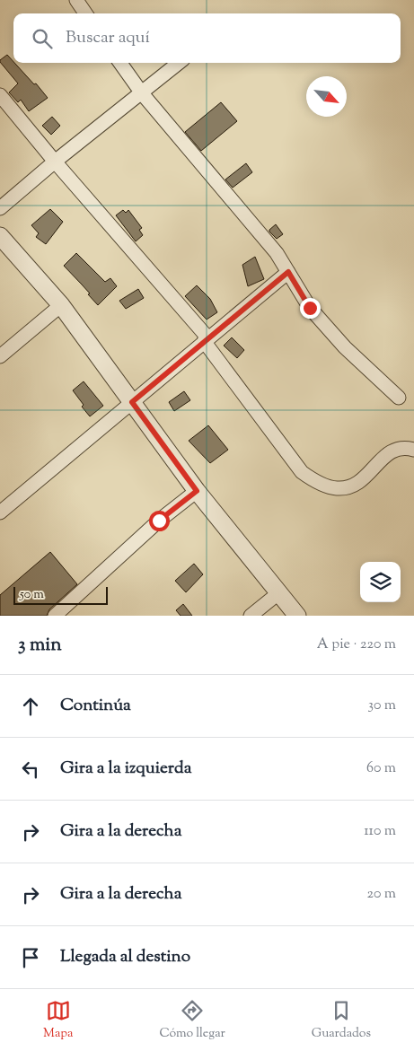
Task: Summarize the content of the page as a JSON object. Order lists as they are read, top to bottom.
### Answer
{
  "scale_bar": "50 m",
  "north": "bottom right",
  "page": {
    "search": "Buscar aquí",
    "scale": "50 m",
    "heading": ["3 min", "A pie · 220 m"],
    "list": [
      ["Continúa", "30 m"],
      ["Gira a la izquierda", "60 m"],
      ["Gira a la derecha", "110 m"],
      ["Gira a la derecha", "20 m"],
      "Llegada al destino"
    ],
    "nav": ["Mapa", "Cómo llegar", "Guardados"]
  }
}
